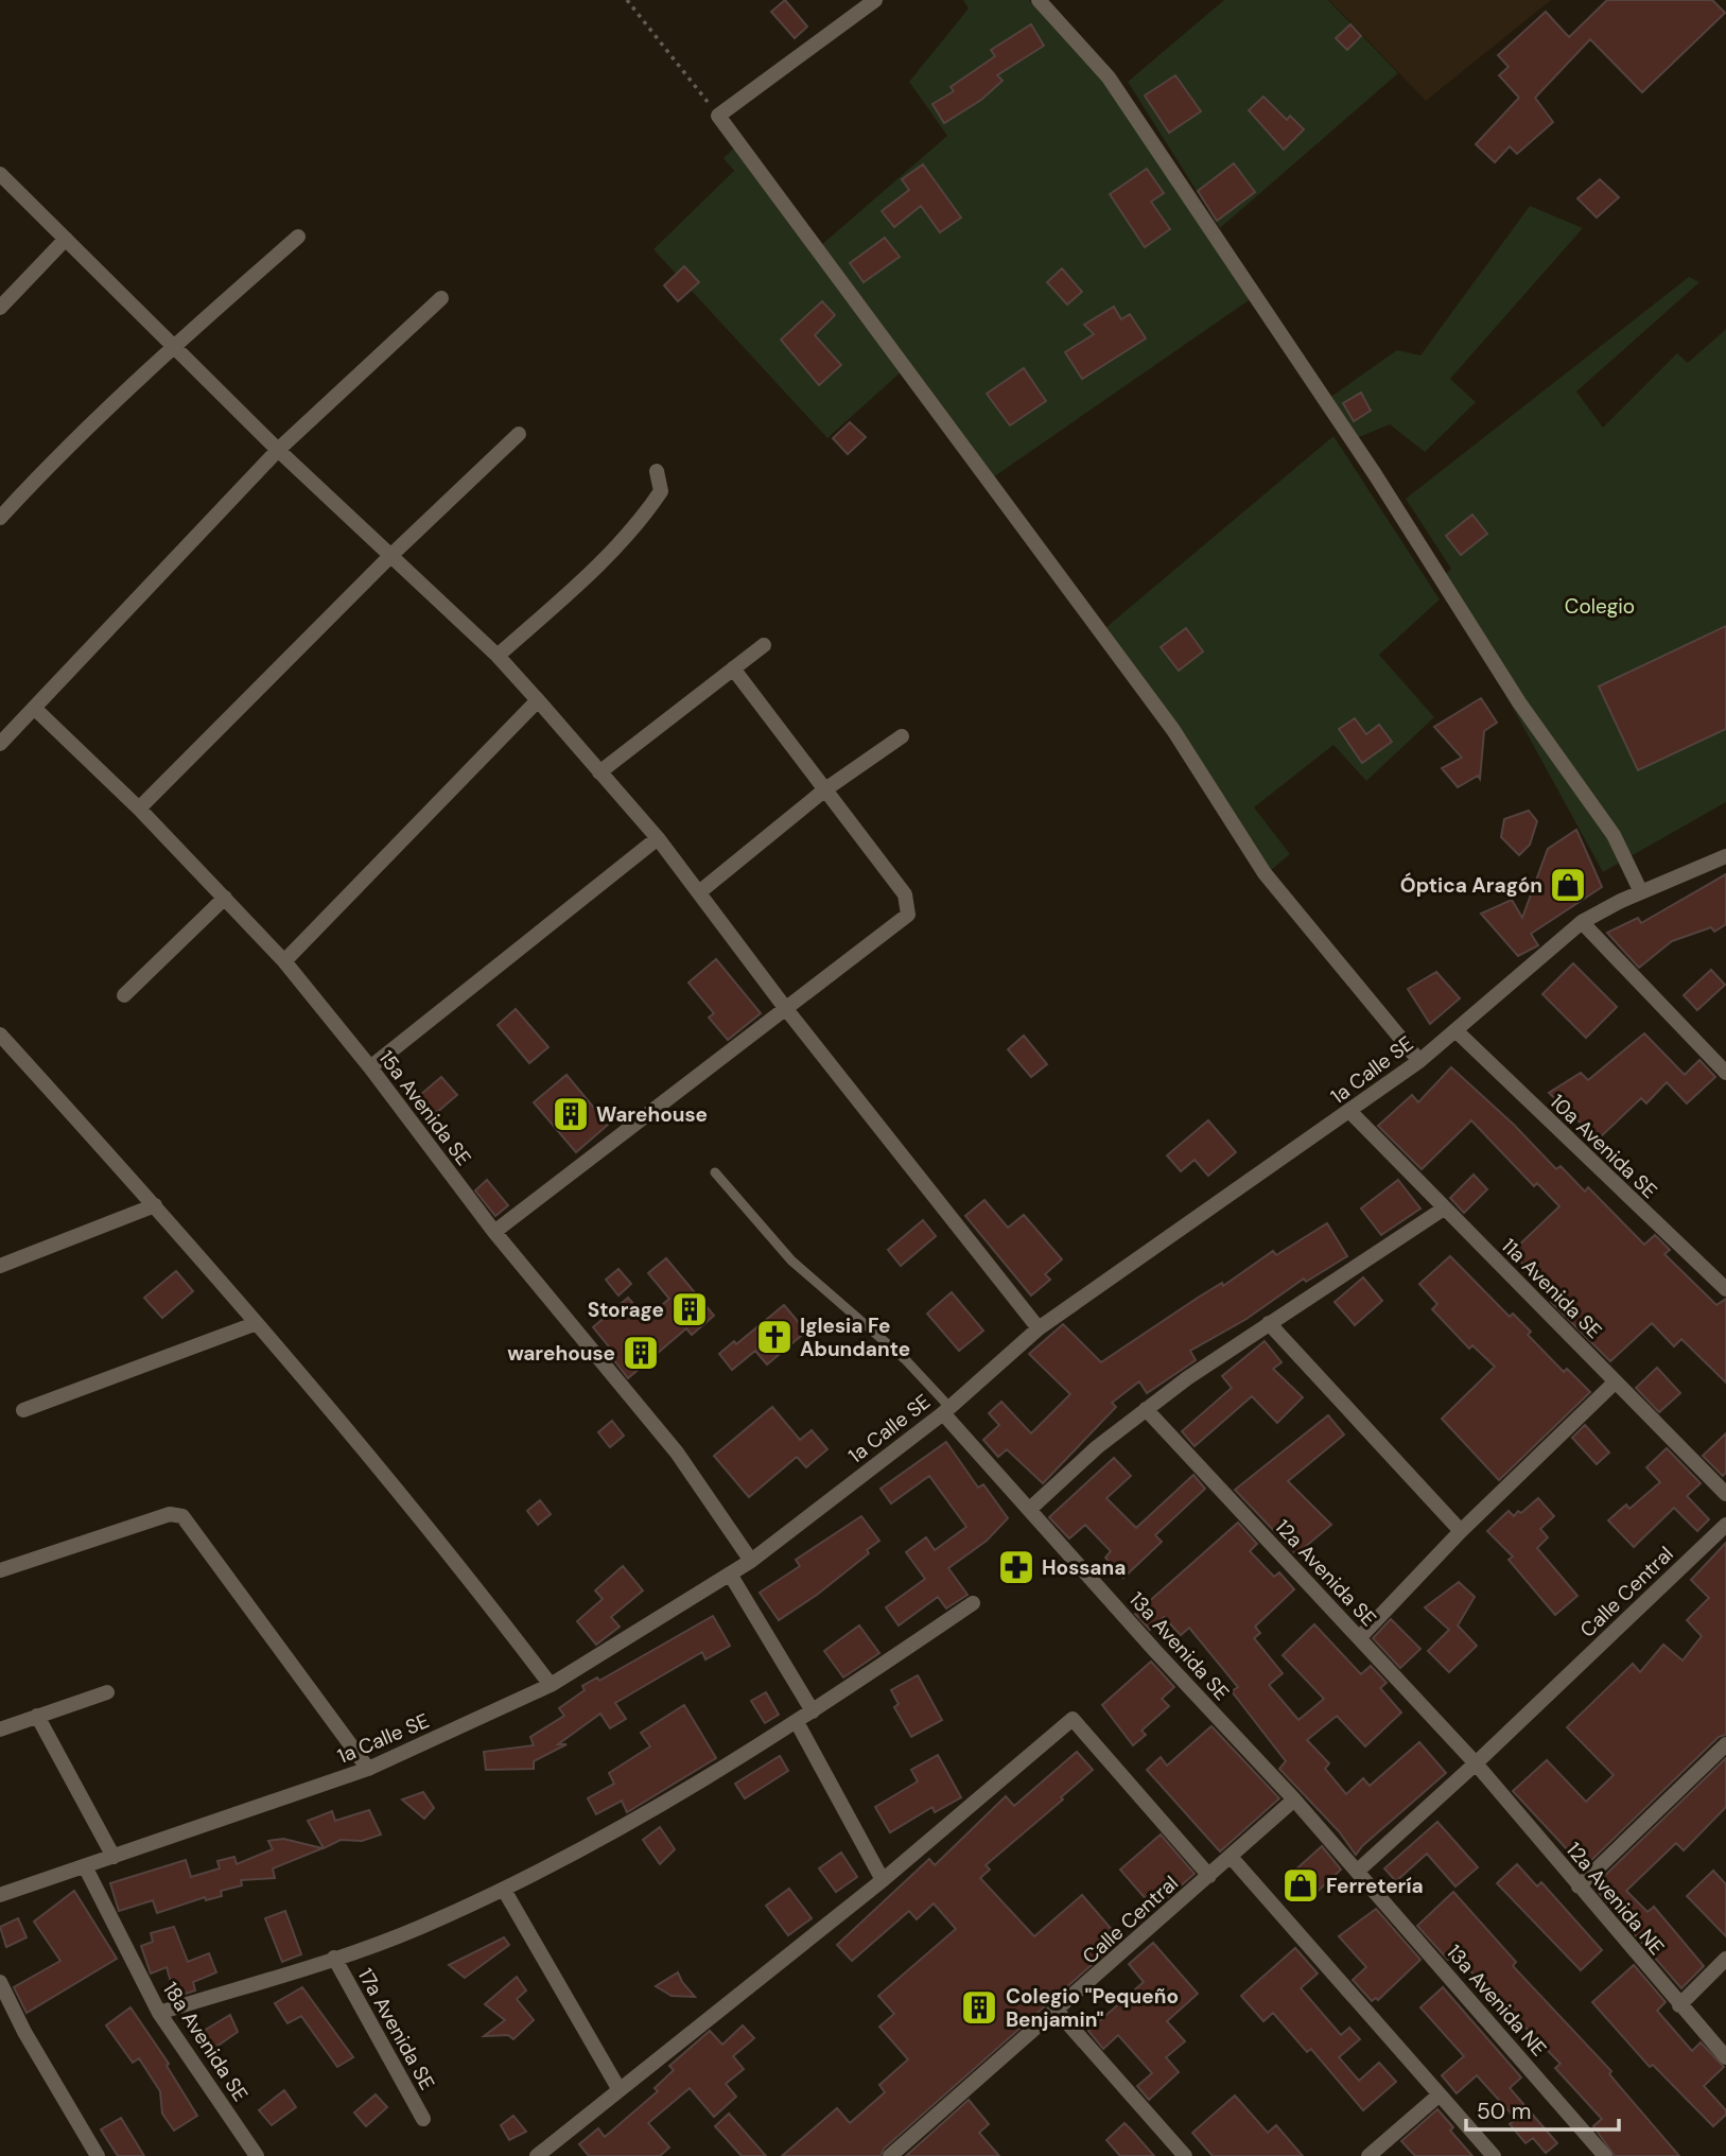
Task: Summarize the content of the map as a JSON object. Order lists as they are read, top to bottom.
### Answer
{
  "streets": {
    "street": [
      "1a Calle SE",
      "15a Avenida SE",
      "10a Avenida SE",
      "11a Avenida SE",
      "12a Avenida SE",
      "Calle Central",
      "13a Avenida SE",
      "12a Avenida NE",
      "13a Avenida NE",
      "17a Avenida SE",
      "18a Avenida SE"
    ]
  },
  "crossings": [
    ["1a Calle SE", "15a Avenida SE"],
    ["1a Calle SE", "10a Avenida SE"],
    ["1a Calle SE", "11a Avenida SE"],
    ["1a Calle SE", "13a Avenida SE"],
    ["1a Calle SE", "18a Avenida SE"],
    ["12a Avenida SE", "Calle Central"],
    ["12a Avenida SE", "12a Avenida NE"],
    ["Calle Central", "13a Avenida SE"],
    ["Calle Central", "12a Avenida NE"],
    ["Calle Central", "13a Avenida NE"],
    ["13a Avenida SE", "13a Avenida NE"]
  ],
  "parks": ["Colegio"],
  "places": {
    "shop": ["Óptica Aragón", "Ferretería"],
    "building": [
      "Warehouse",
      "Storage",
      "warehouse",
      "Colegio \"Pequeño Benjamin\""
    ],
    "church": ["Iglesia Fe Abundante"],
    "pharmacy": ["Hossana"]
  },
  "scale_bar": "50 m"
}
